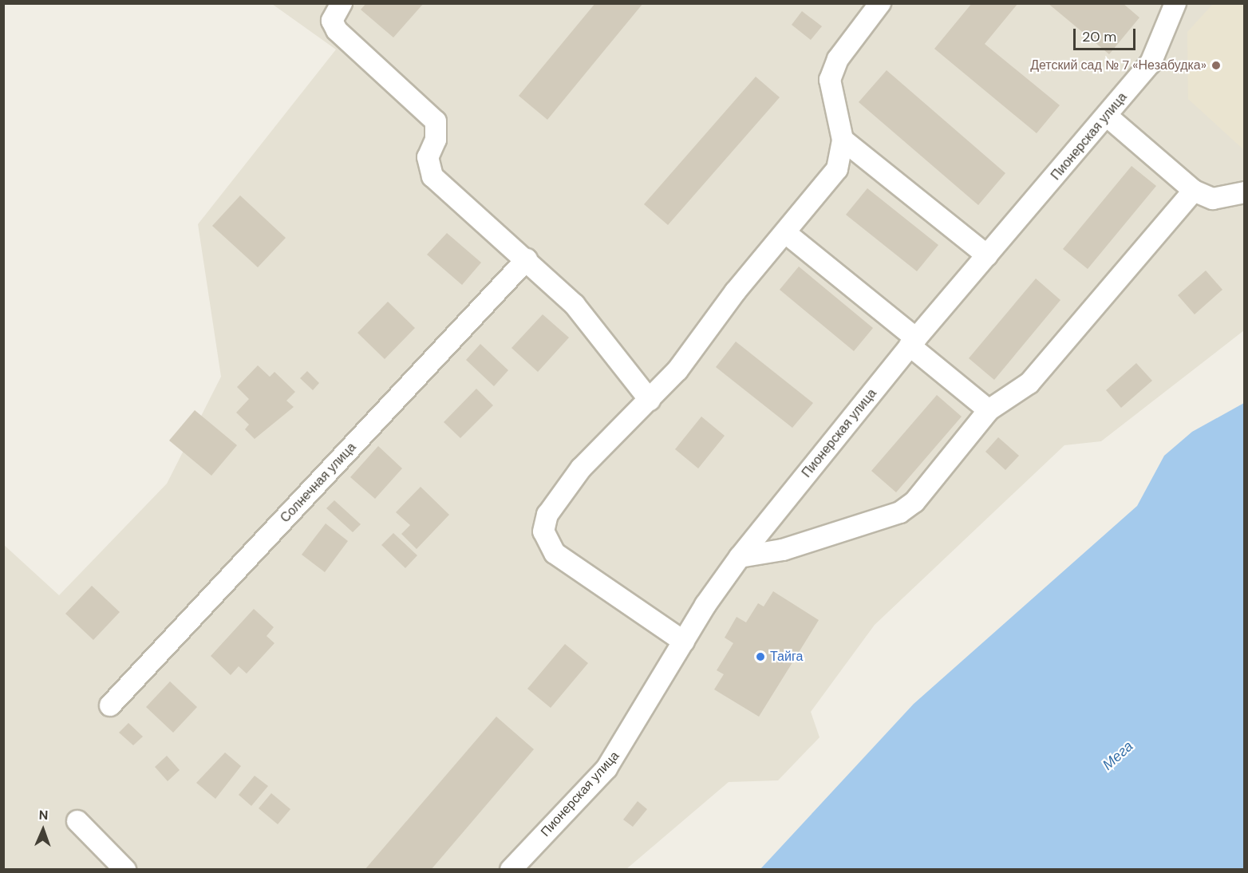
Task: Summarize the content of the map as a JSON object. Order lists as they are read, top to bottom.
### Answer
{
  "streets": {
    "street": ["Пионерская улица", "Солнечная улица"]
  },
  "water": ["Мега"],
  "places": ["Детский сад № 7 «Незабудка»", "Тайга"],
  "scale_bar": "20 m",
  "north": "top"
}
